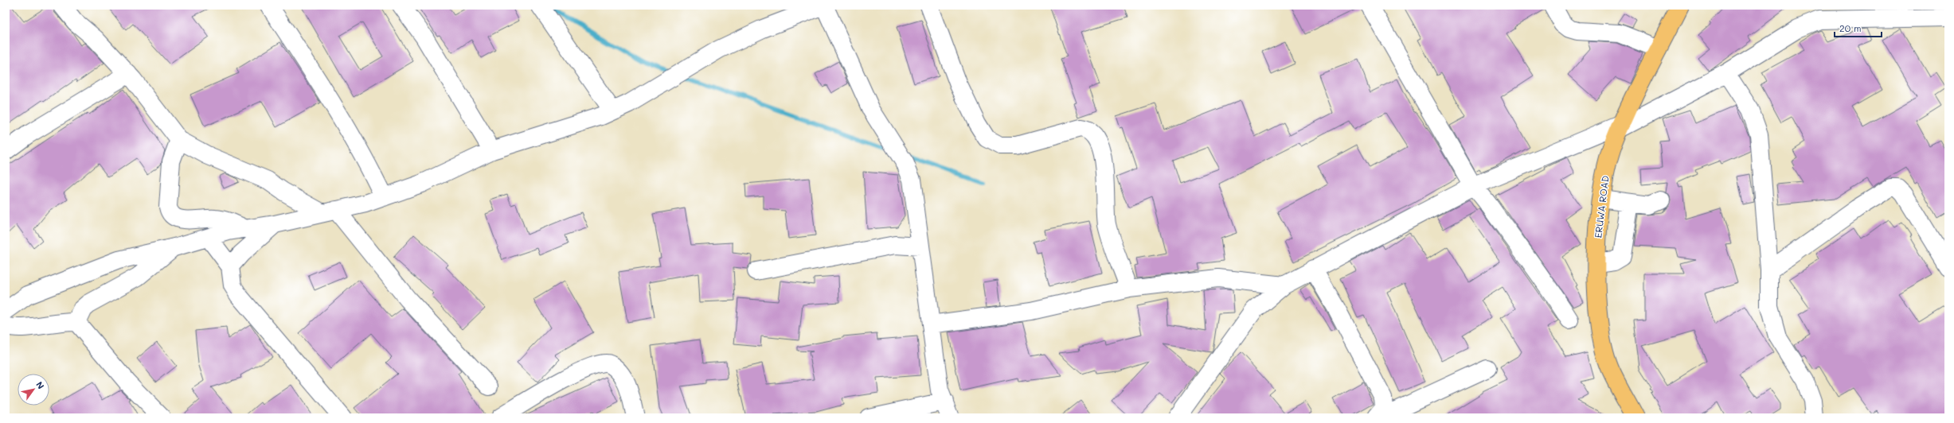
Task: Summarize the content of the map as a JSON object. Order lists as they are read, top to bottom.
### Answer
{
  "streets": {
    "main road": ["ERUWA ROAD"]
  },
  "scale_bar": "20 m",
  "north": "top right"
}
